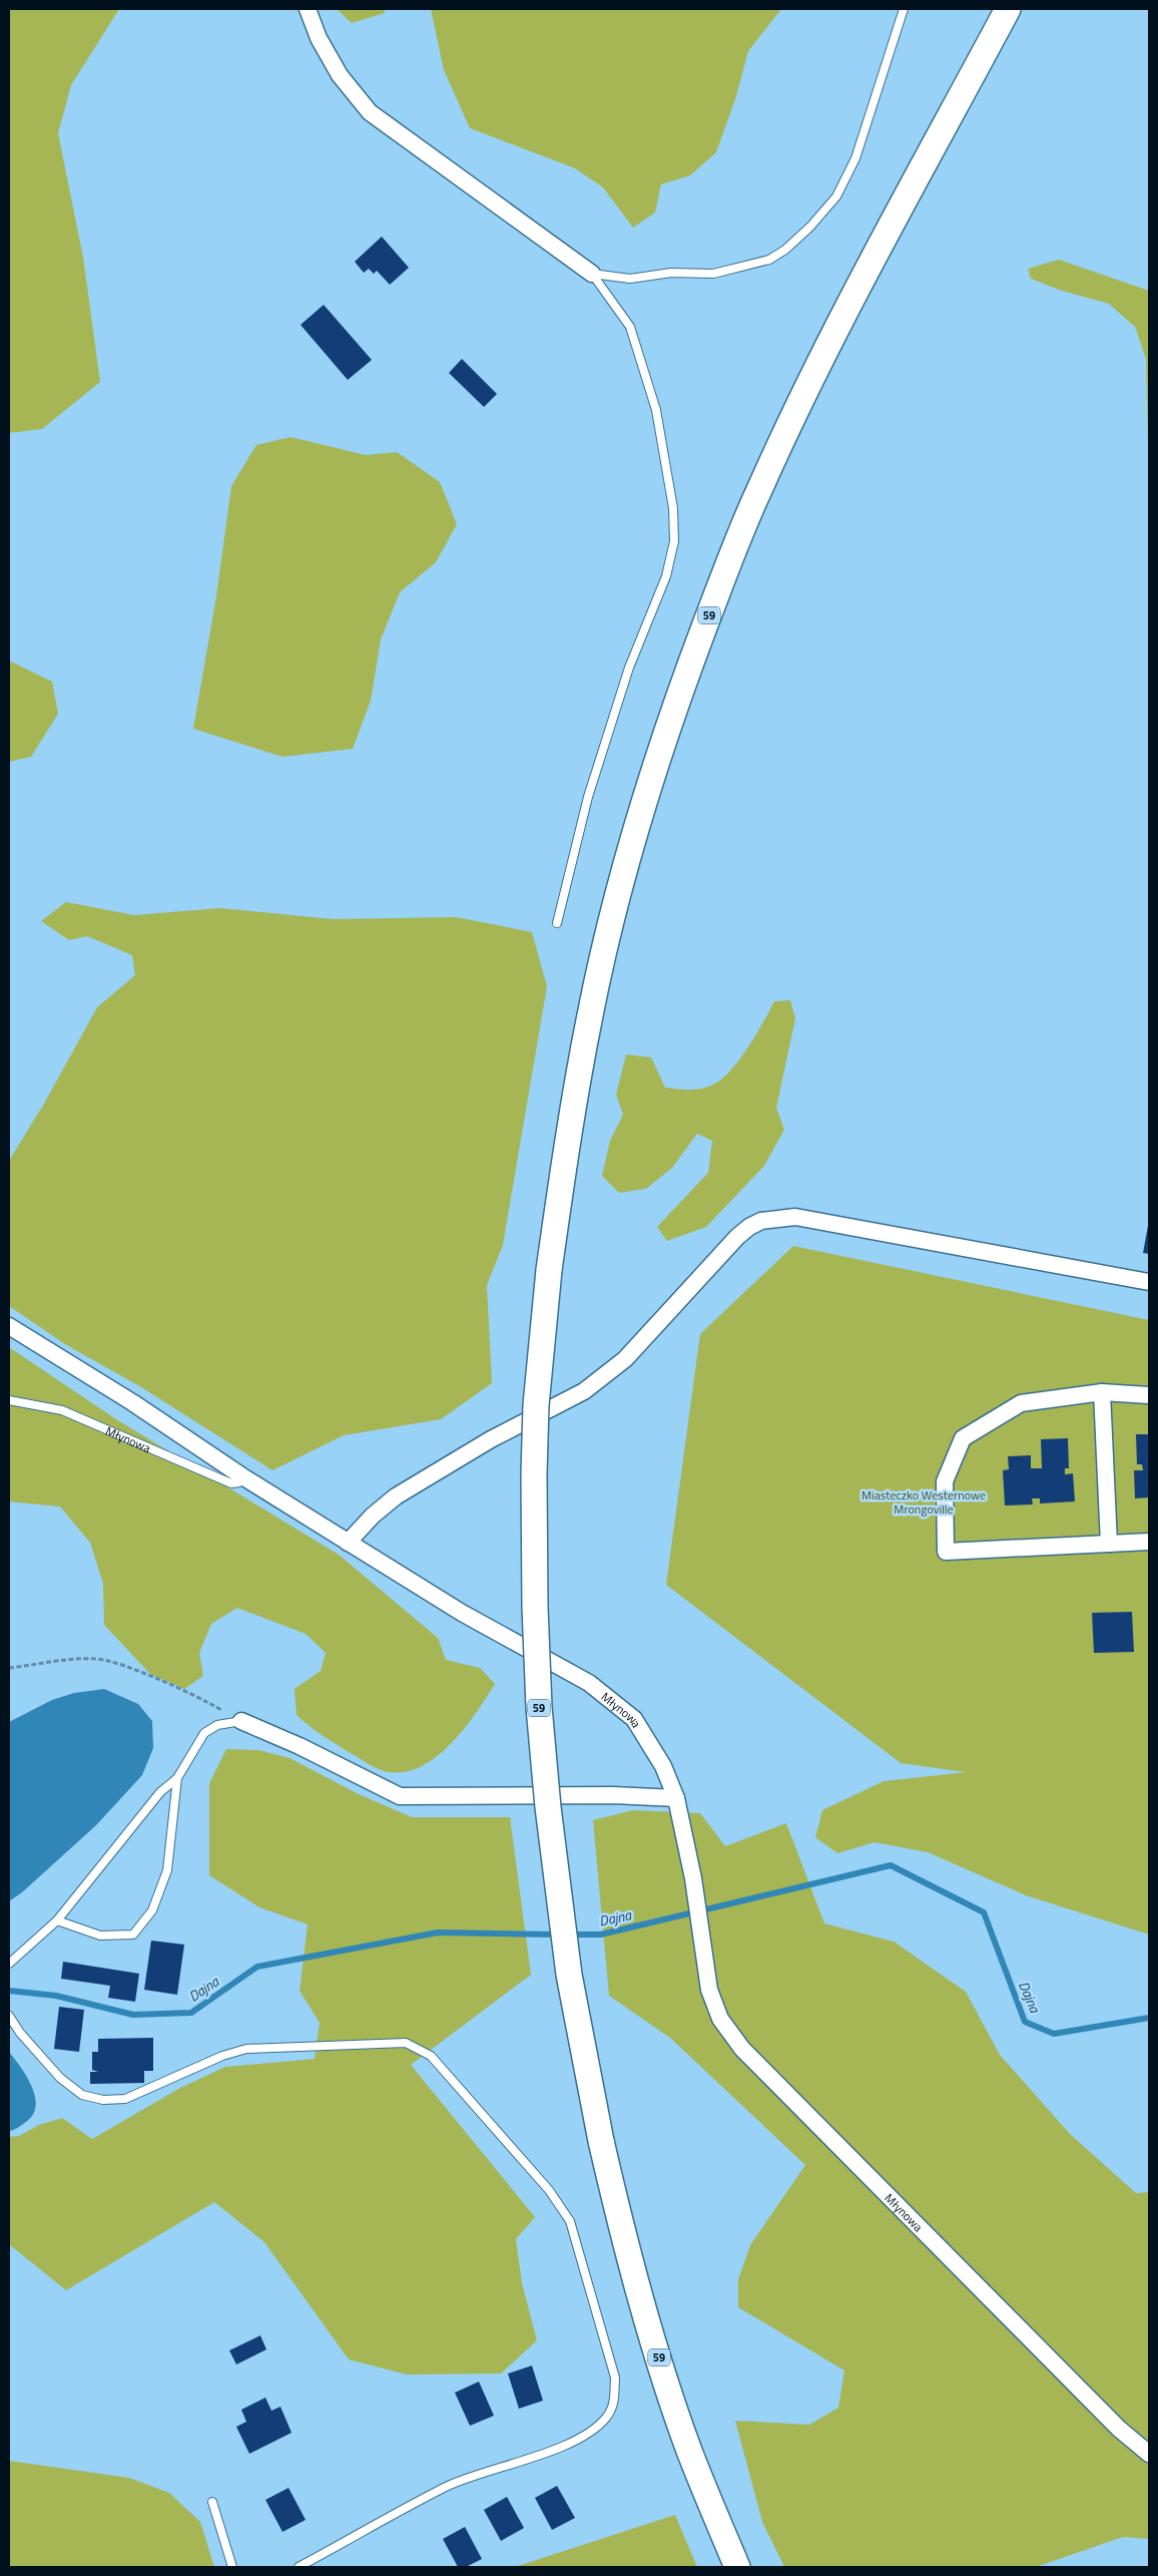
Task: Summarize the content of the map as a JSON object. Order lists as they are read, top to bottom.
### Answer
{
  "streets": {
    "main road": ["59"],
    "street": ["Młynowa"]
  },
  "water": ["Dajna"],
  "parks": ["Miasteczko Westernowe Mrongoville"]
}
